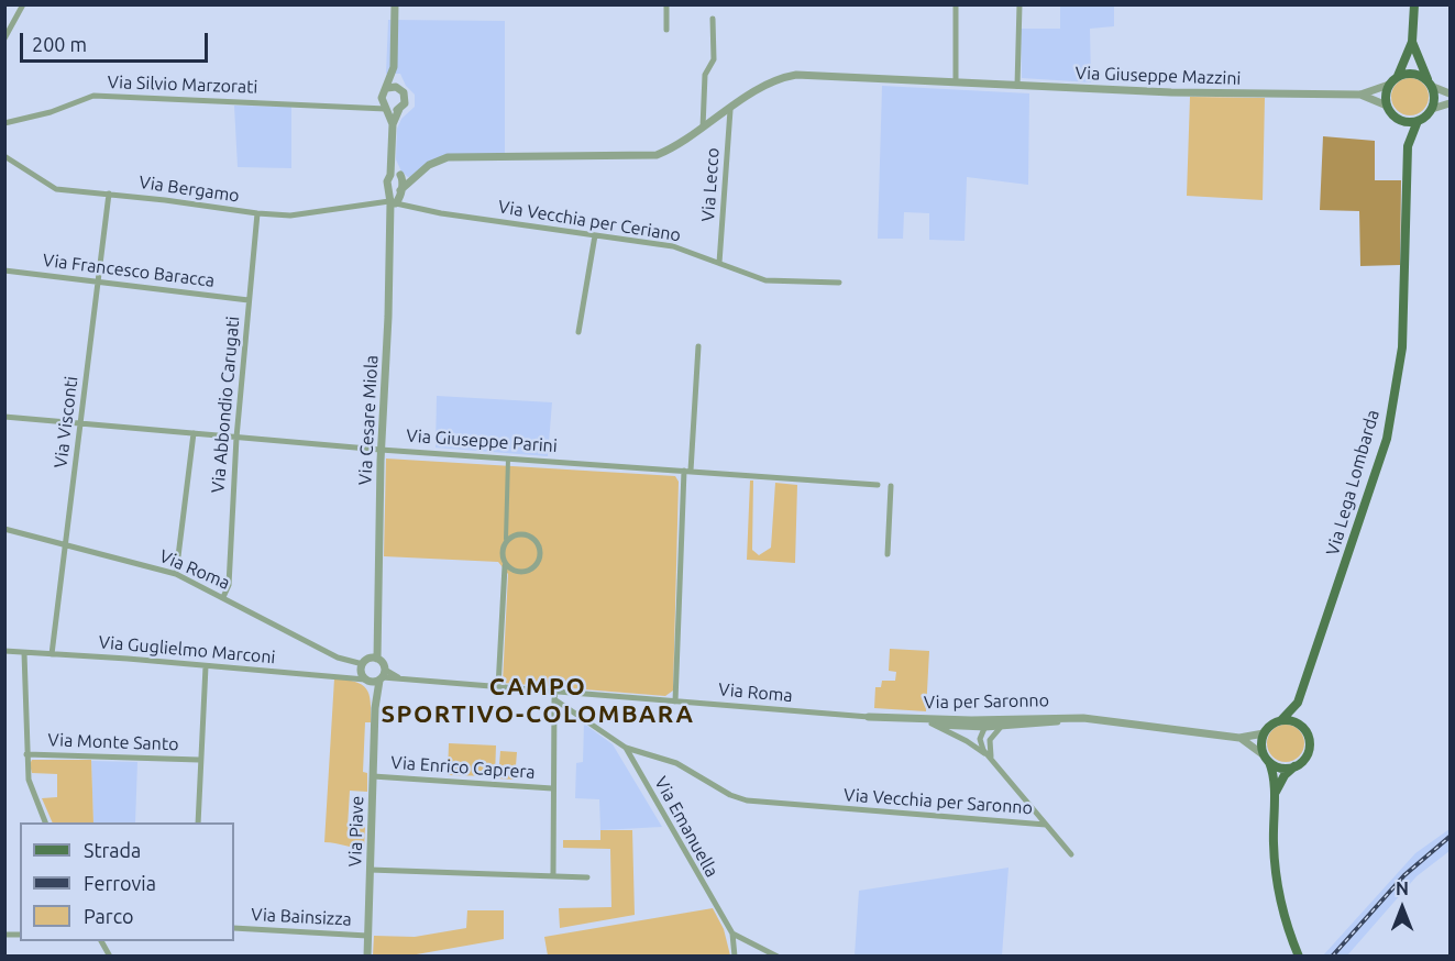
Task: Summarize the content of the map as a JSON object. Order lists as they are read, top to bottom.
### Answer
{
  "streets": {
    "main road": ["Via Lega Lombarda"],
    "street": [
      "Via Giuseppe Mazzini",
      "Via Silvio Marzorati",
      "Via Lecco",
      "Via Bergamo",
      "Via Vecchia per Ceriano",
      "Via Francesco Baracca",
      "Via Abbondio Carugati",
      "Via Cesare Miola",
      "Via Visconti",
      "Via Giuseppe Parini",
      "Via Roma",
      "Via Guglielmo Marconi",
      "Via per Saronno",
      "Via Monte Santo",
      "Via Enrico Caprera",
      "Via Vecchia per Saronno",
      "Via Emanuella",
      "Via Piave",
      "Via Bainsizza"
    ]
  },
  "crossings": [
    ["Via Giuseppe Mazzini", "Via Lecco"],
    ["Via Giuseppe Mazzini", "Via Bergamo"],
    ["Via Lecco", "Via Bergamo"],
    ["Via Lecco", "Via Vecchia per Ceriano"],
    ["Via Bergamo", "Via Vecchia per Ceriano"],
    ["Via Bergamo", "Via Abbondio Carugati"],
    ["Via Bergamo", "Via Cesare Miola"],
    ["Via Bergamo", "Via Visconti"],
    ["Via Vecchia per Ceriano", "Via Cesare Miola"],
    ["Via Francesco Baracca", "Via Abbondio Carugati"],
    ["Via Francesco Baracca", "Via Visconti"],
    ["Via Abbondio Carugati", "Via Giuseppe Parini"],
    ["Via Abbondio Carugati", "Via Roma"],
    ["Via Cesare Miola", "Via Giuseppe Parini"],
    ["Via Visconti", "Via Giuseppe Parini"],
    ["Via Visconti", "Via Roma"],
    ["Via Visconti", "Via Guglielmo Marconi"],
    ["Via Lega Lombarda", "Via per Saronno"],
    ["Via Roma", "Via per Saronno"],
    ["Via Roma", "Via Piave"],
    ["Via Guglielmo Marconi", "Via Piave"],
    ["Via Enrico Caprera", "Via Piave"],
    ["Via Vecchia per Saronno", "Via Emanuella"],
    ["Via Piave", "Via Bainsizza"]
  ],
  "districts": ["CAMPO SPORTIVO-COLOMBARA"],
  "legend": ["Strada", "Ferrovia", "Parco"],
  "scale_bar": "200 m",
  "north": "top"
}
